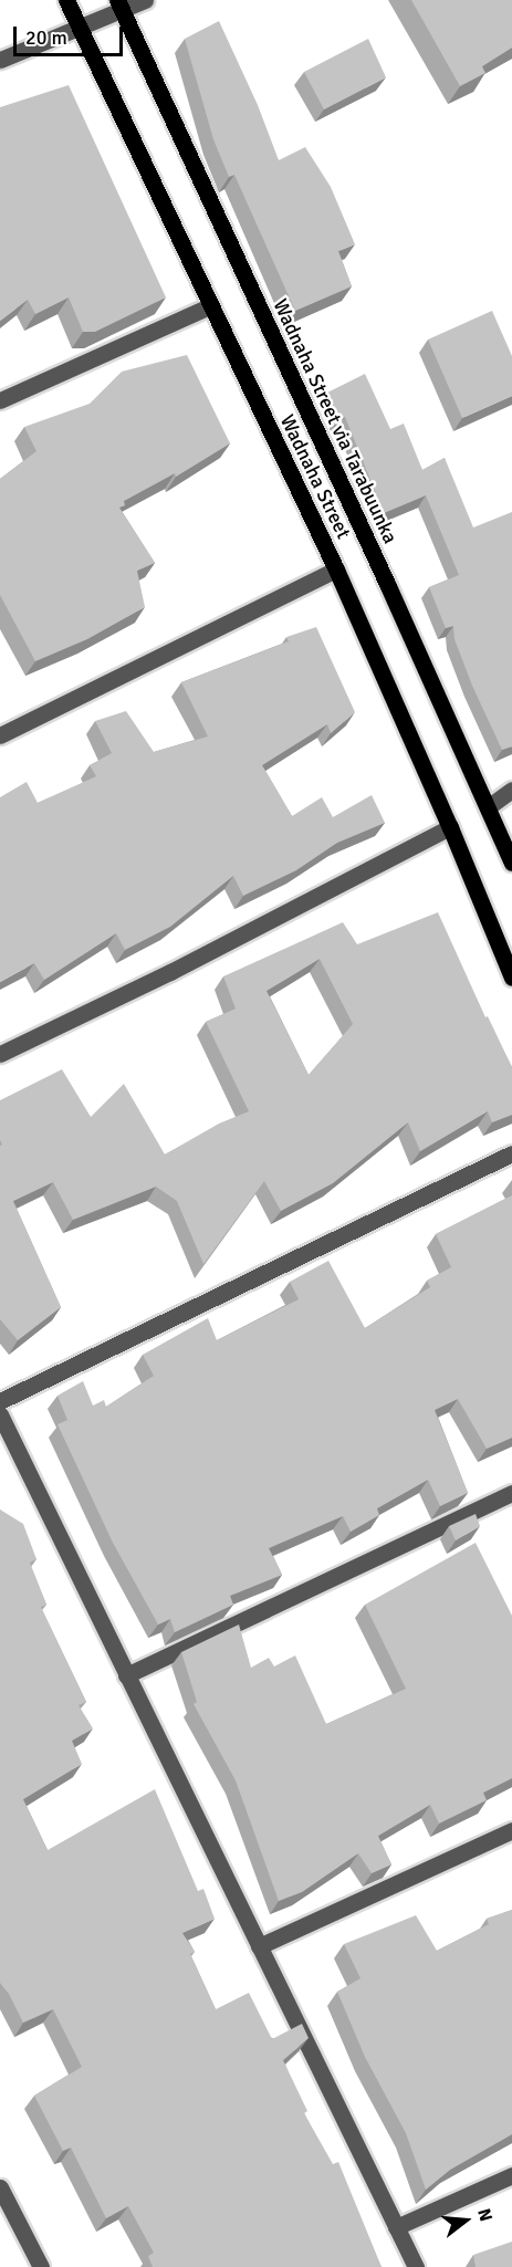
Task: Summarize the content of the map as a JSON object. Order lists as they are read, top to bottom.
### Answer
{
  "streets": {
    "main road": ["Wadnaha Street via Tarabuunka", "Wadnaha Street"]
  },
  "scale_bar": "20 m",
  "north": "right"
}
